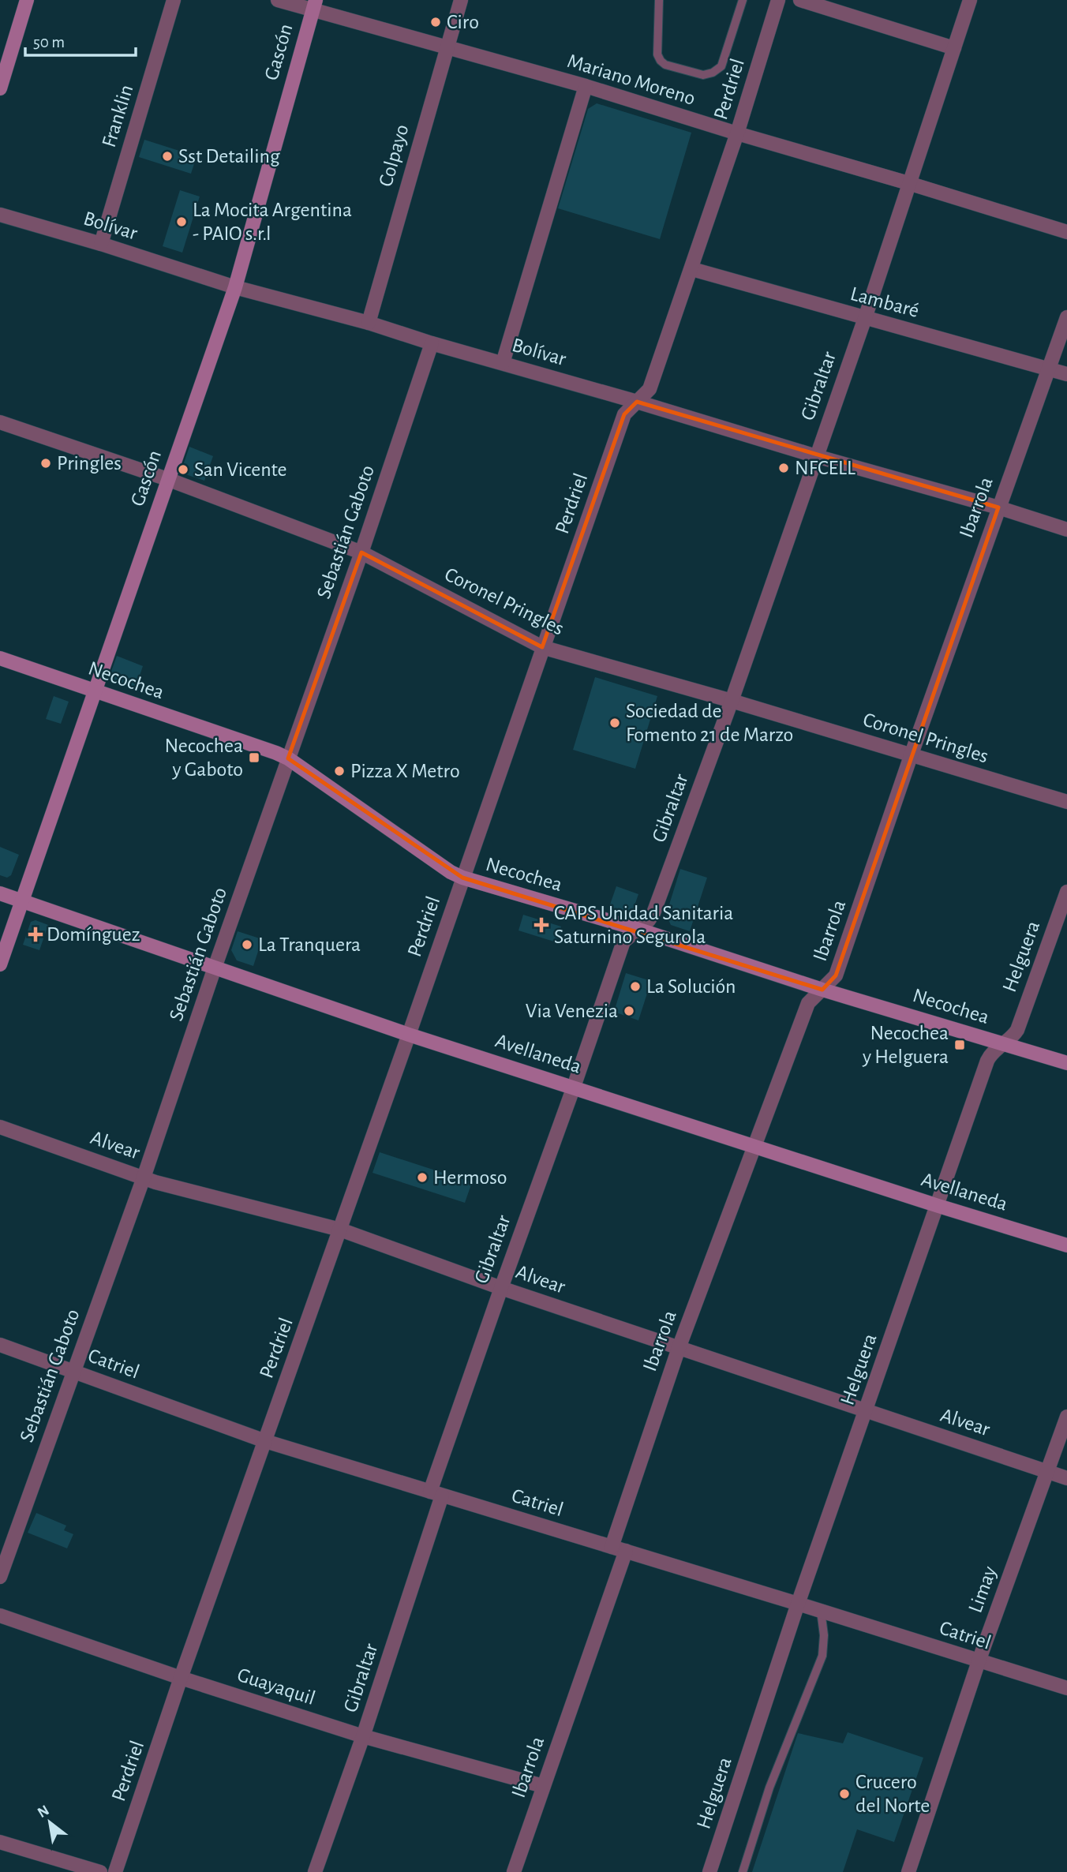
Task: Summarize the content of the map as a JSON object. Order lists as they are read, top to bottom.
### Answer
{
  "streets": {
    "street": [
      "Gascón",
      "Mariano Moreno",
      "Perdriel",
      "Franklin",
      "Colpayo",
      "Bolívar",
      "Lambaré",
      "Gibraltar",
      "Ibarrola",
      "Sebastián Gaboto",
      "Coronel Pringles",
      "Necochea",
      "Helguera",
      "Avellaneda",
      "Alvear",
      "Catriel",
      "Limay",
      "Guayaquil"
    ]
  },
  "crossings": [
    ["Gascón", "Mariano Moreno"],
    ["Gascón", "Bolívar"],
    ["Gascón", "Coronel Pringles"],
    ["Gascón", "Necochea"],
    ["Gascón", "Avellaneda"],
    ["Mariano Moreno", "Perdriel"],
    ["Mariano Moreno", "Colpayo"],
    ["Mariano Moreno", "Gibraltar"],
    ["Perdriel", "Bolívar"],
    ["Perdriel", "Lambaré"],
    ["Perdriel", "Coronel Pringles"],
    ["Perdriel", "Necochea"],
    ["Perdriel", "Avellaneda"],
    ["Perdriel", "Alvear"],
    ["Perdriel", "Catriel"],
    ["Perdriel", "Guayaquil"],
    ["Franklin", "Bolívar"],
    ["Colpayo", "Bolívar"],
    ["Bolívar", "Gibraltar"],
    ["Bolívar", "Ibarrola"],
    ["Bolívar", "Sebastián Gaboto"],
    ["Lambaré", "Gibraltar"],
    ["Lambaré", "Ibarrola"],
    ["Gibraltar", "Coronel Pringles"],
    ["Gibraltar", "Necochea"],
    ["Gibraltar", "Avellaneda"],
    ["Gibraltar", "Alvear"],
    ["Gibraltar", "Catriel"],
    ["Gibraltar", "Guayaquil"],
    ["Ibarrola", "Coronel Pringles"],
    ["Ibarrola", "Necochea"],
    ["Ibarrola", "Avellaneda"],
    ["Ibarrola", "Alvear"],
    ["Ibarrola", "Catriel"],
    ["Ibarrola", "Guayaquil"],
    ["Sebastián Gaboto", "Coronel Pringles"],
    ["Sebastián Gaboto", "Necochea"],
    ["Sebastián Gaboto", "Avellaneda"],
    ["Sebastián Gaboto", "Alvear"],
    ["Sebastián Gaboto", "Catriel"],
    ["Necochea", "Helguera"],
    ["Helguera", "Avellaneda"],
    ["Helguera", "Alvear"],
    ["Helguera", "Catriel"],
    ["Alvear", "Limay"],
    ["Catriel", "Limay"]
  ],
  "places": {
    "other": [
      "Ciro",
      "Sst Detailing",
      "La Mocita Argentina - PAIO s.r.l",
      "Pringles",
      "NFCELL",
      "San Vicente",
      "Sociedad de Fomento 21 de Marzo",
      "Pizza X Metro",
      "La Tranquera",
      "La Solución",
      "Via Venezia",
      "Hermoso",
      "Crucero del Norte"
    ],
    "transit": ["Necochea y Gaboto", "Necochea y Helguera"],
    "health": ["CAPS Unidad Sanitaria Saturnino Segurola", "Domínguez"]
  },
  "scale_bar": "50 m",
  "north": "top left"
}
